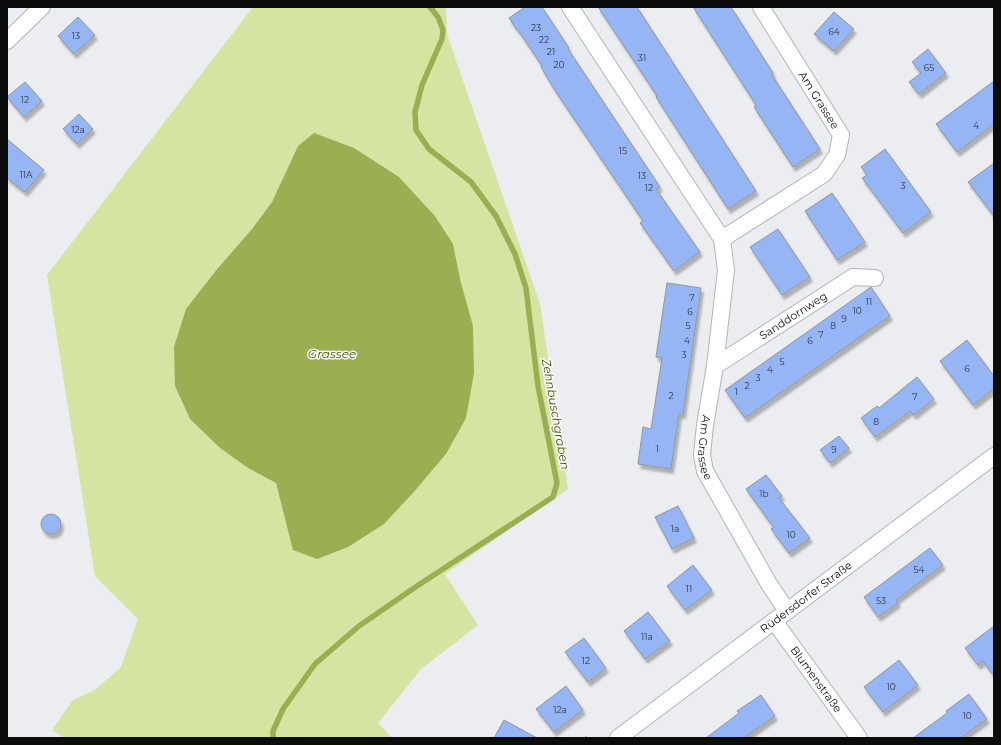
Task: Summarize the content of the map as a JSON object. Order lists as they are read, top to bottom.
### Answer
{
  "streets": {
    "street": [
      "Am Grassee",
      "Sanddornweg",
      "Rüdersdorfer Straße",
      "Blumenstraße"
    ]
  },
  "crossings": [
    ["Am Grassee", "Sanddornweg"],
    ["Am Grassee", "Rüdersdorfer Straße"],
    ["Rüdersdorfer Straße", "Blumenstraße"]
  ],
  "water": ["Grassee", "Zehnbuschgraben"],
  "house_numbers": [
    "23",
    "64",
    "13",
    "22",
    "21",
    "31",
    "20",
    "65",
    "12",
    "4",
    "12a",
    "15",
    "11A",
    "13",
    "3",
    "12",
    "7",
    "11",
    "10",
    "6",
    "9",
    "5",
    "8",
    "7",
    "4",
    "6",
    "3",
    "5",
    "6",
    "4",
    "3",
    "2",
    "1",
    "2",
    "7",
    "8",
    "1",
    "9",
    "1b",
    "1a",
    "10",
    "54",
    "11",
    "53",
    "11a",
    "12",
    "10",
    "12a",
    "10"
  ]
}
